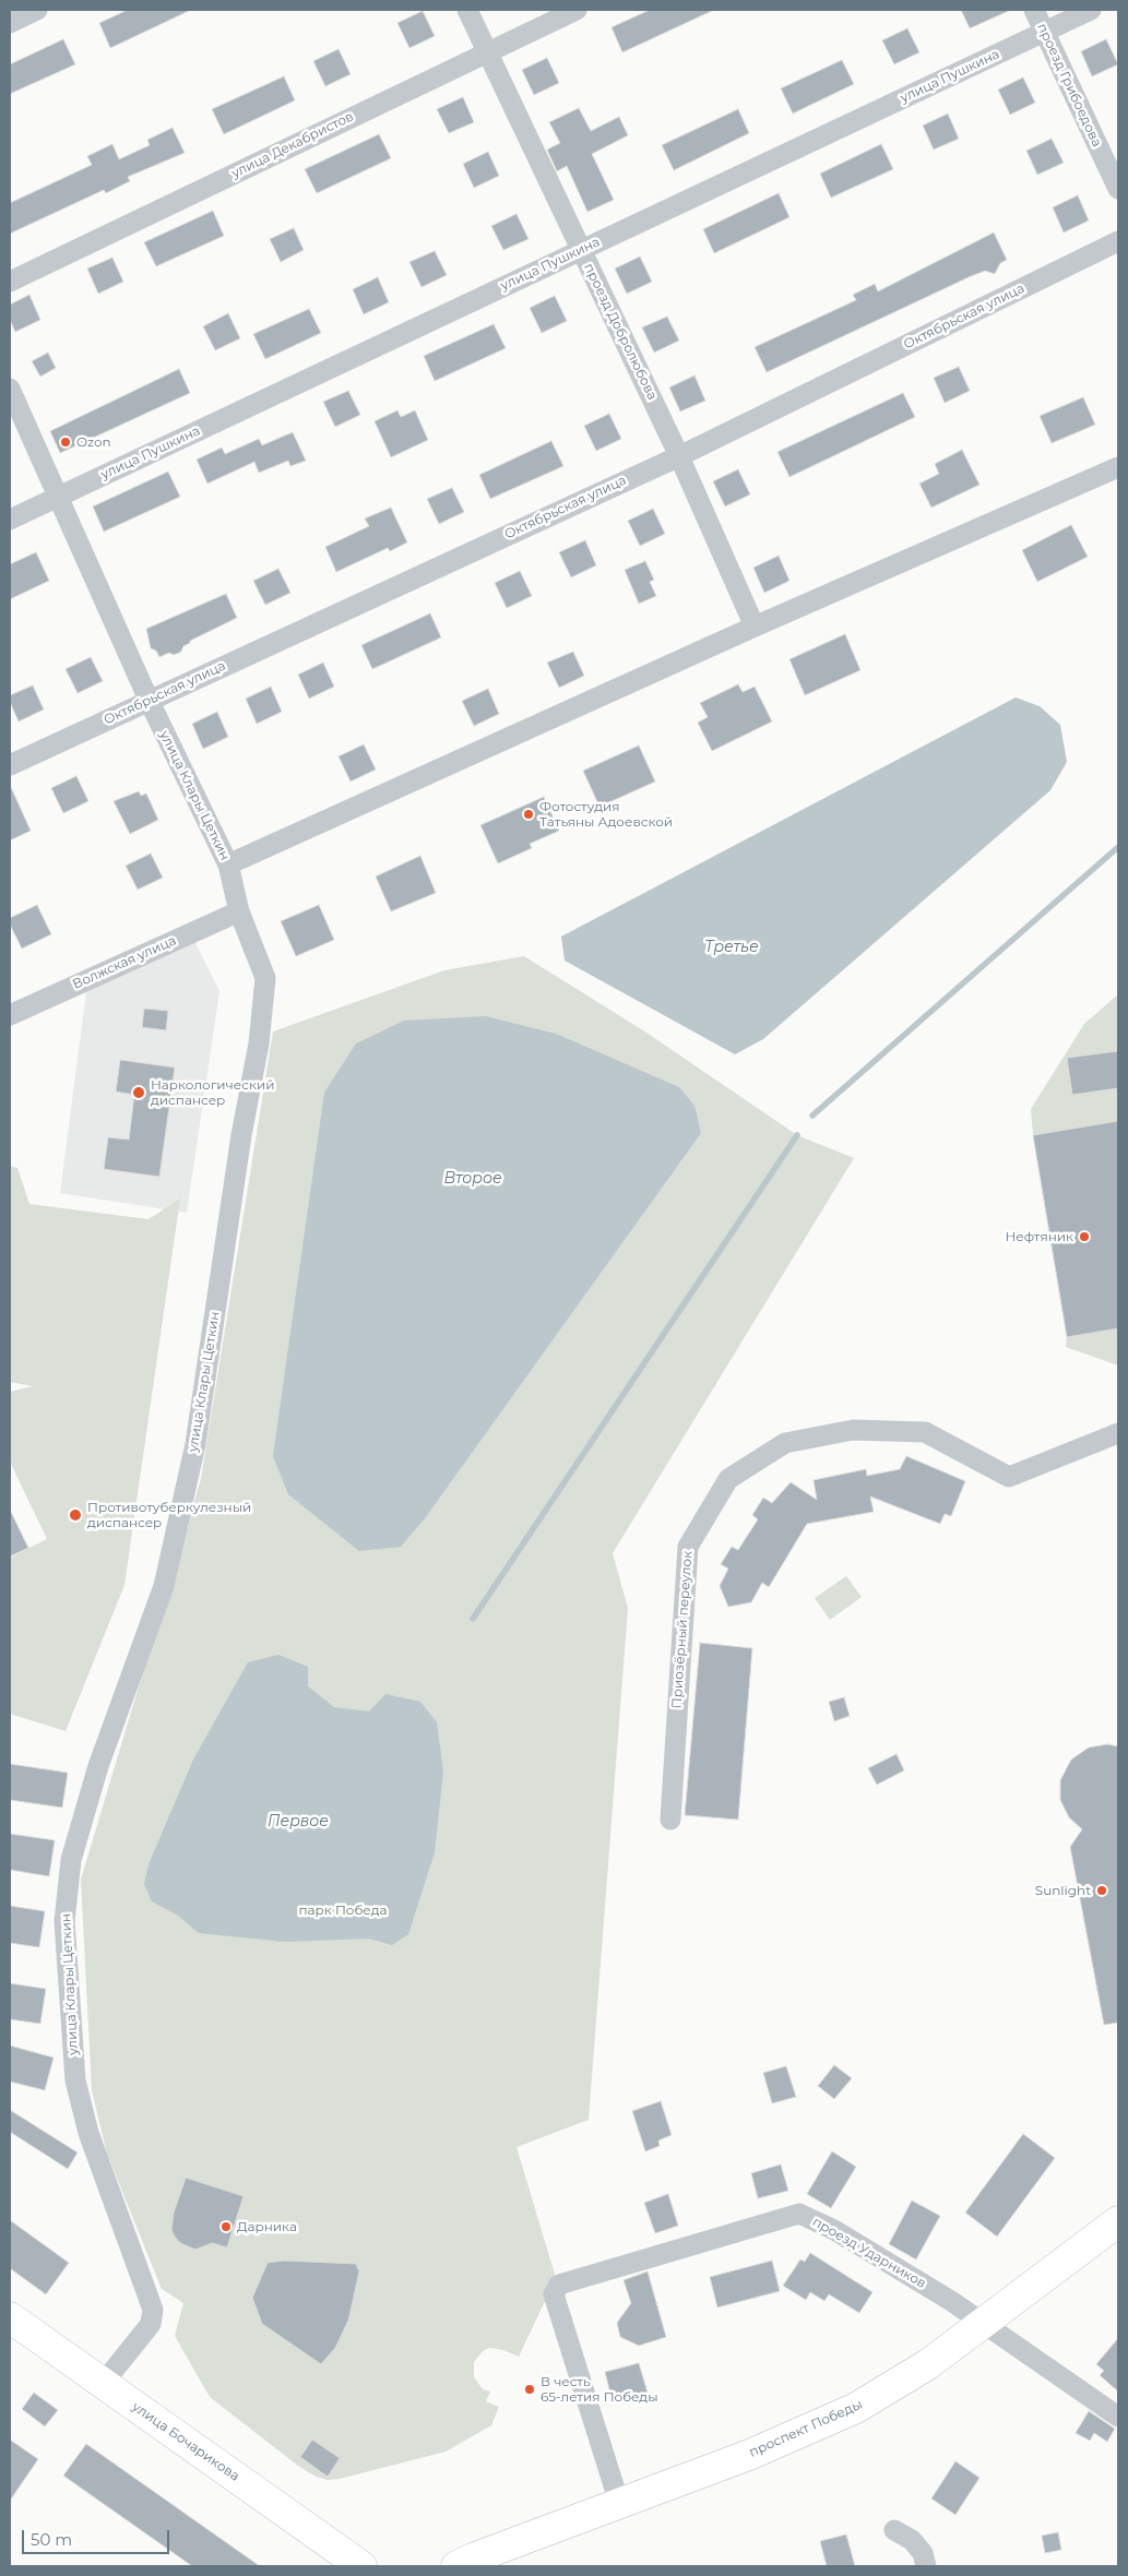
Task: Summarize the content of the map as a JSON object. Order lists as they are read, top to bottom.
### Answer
{
  "streets": {
    "main road": ["проспект Победы", "улица Бочарикова"],
    "street": [
      "улица Пушкина",
      "проезд Грибоедова",
      "улица Декабристов",
      "Октябрьская улица",
      "проезд Добролюбова",
      "улица Клары Цеткин",
      "Волжская улица",
      "Приозёрный переулок",
      "проезд Ударников"
    ]
  },
  "crossings": [
    ["улица Пушкина", "проезд Грибоедова"],
    ["улица Пушкина", "проезд Добролюбова"],
    ["улица Пушкина", "улица Клары Цеткин"],
    ["улица Декабристов", "проезд Добролюбова"],
    ["Октябрьская улица", "проезд Добролюбова"],
    ["Октябрьская улица", "улица Клары Цеткин"],
    ["улица Клары Цеткин", "Волжская улица"],
    ["улица Клары Цеткин", "улица Бочарикова"],
    ["проезд Ударников", "проспект Победы"]
  ],
  "water": ["Третье", "Второе", "Первое"],
  "parks": ["парк Победa"],
  "places": [
    "Ozon",
    "Фотостудия Татьяны Адоевской",
    "Наркологический диспансер",
    "Нефтяник",
    "Противотуберкулезный диспансер",
    "Sunlight",
    "Дарника",
    "В честь 65-летия Победы"
  ],
  "scale_bar": "50 m"
}
